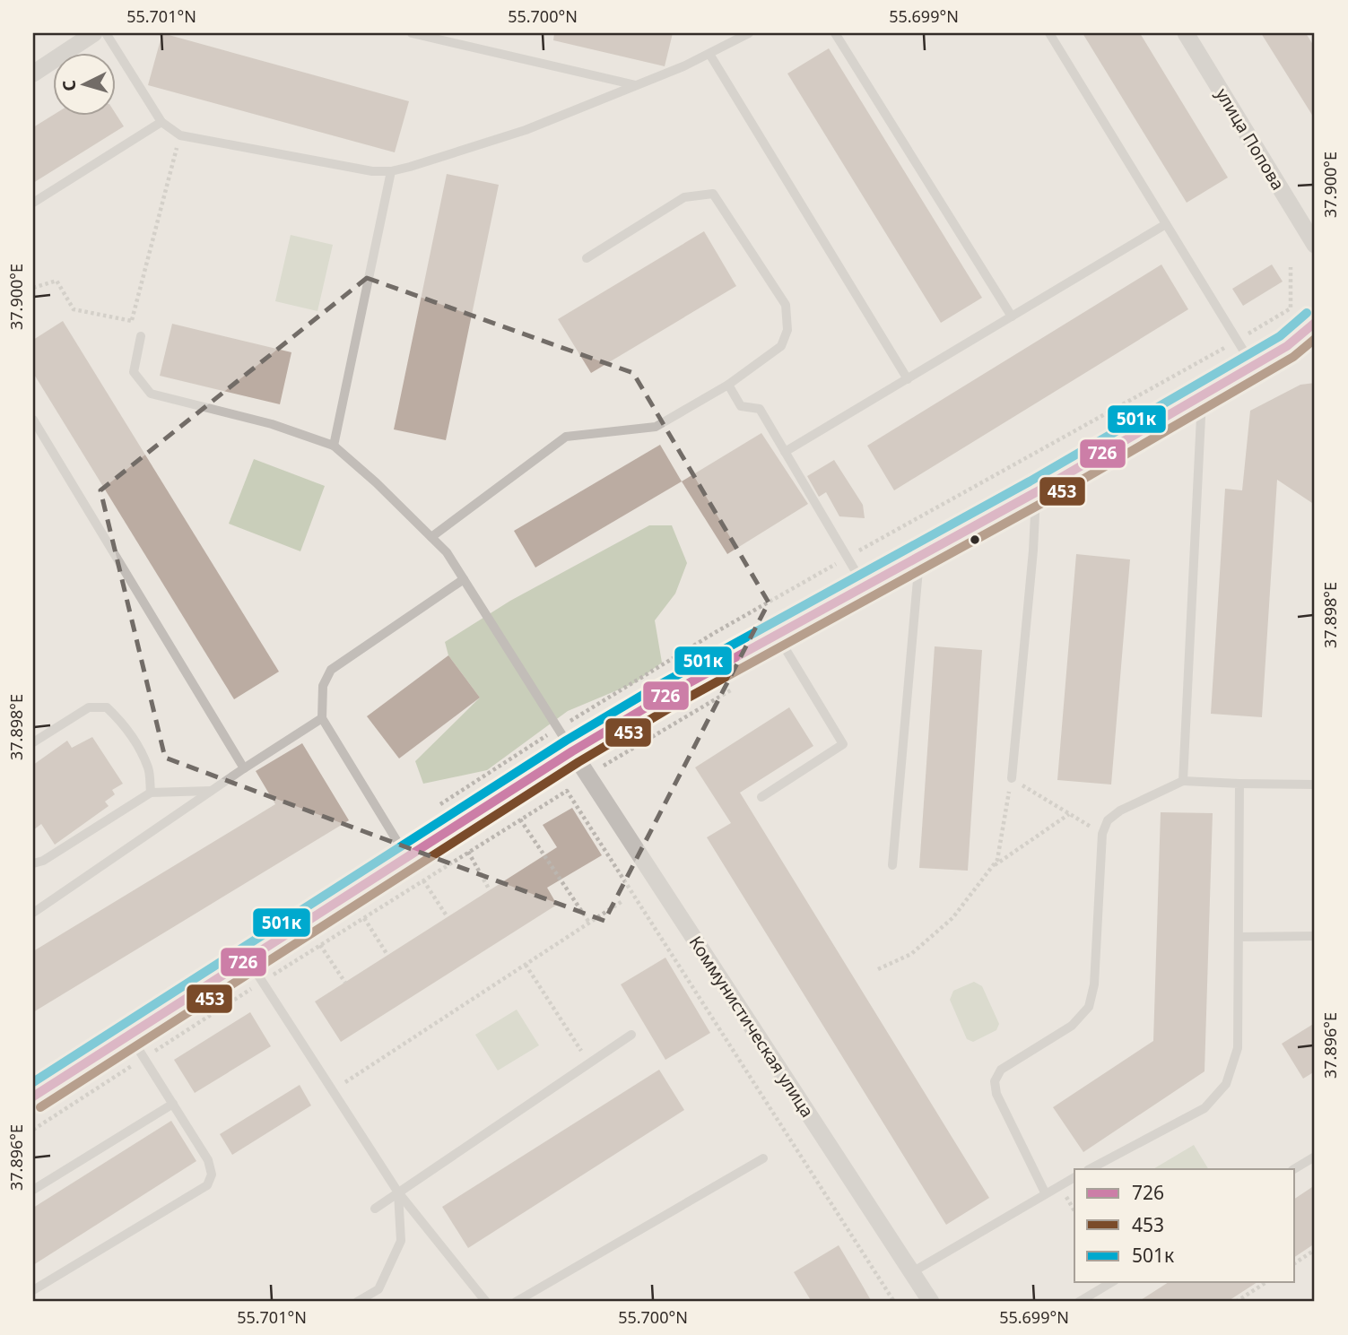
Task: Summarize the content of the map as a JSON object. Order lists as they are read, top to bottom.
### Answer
{
  "streets": {
    "street": ["улица Попова", "Коммунистическая улица"]
  },
  "lines": ["transit line 501к", "transit line 726", "transit line 453"],
  "legend": ["726", "453", "501к"],
  "north": "left",
  "coordinates": [
    "55.701°N",
    "55.700°N",
    "55.699°N",
    "37.900°E",
    "37.898°E",
    "37.896°E"
  ]
}
